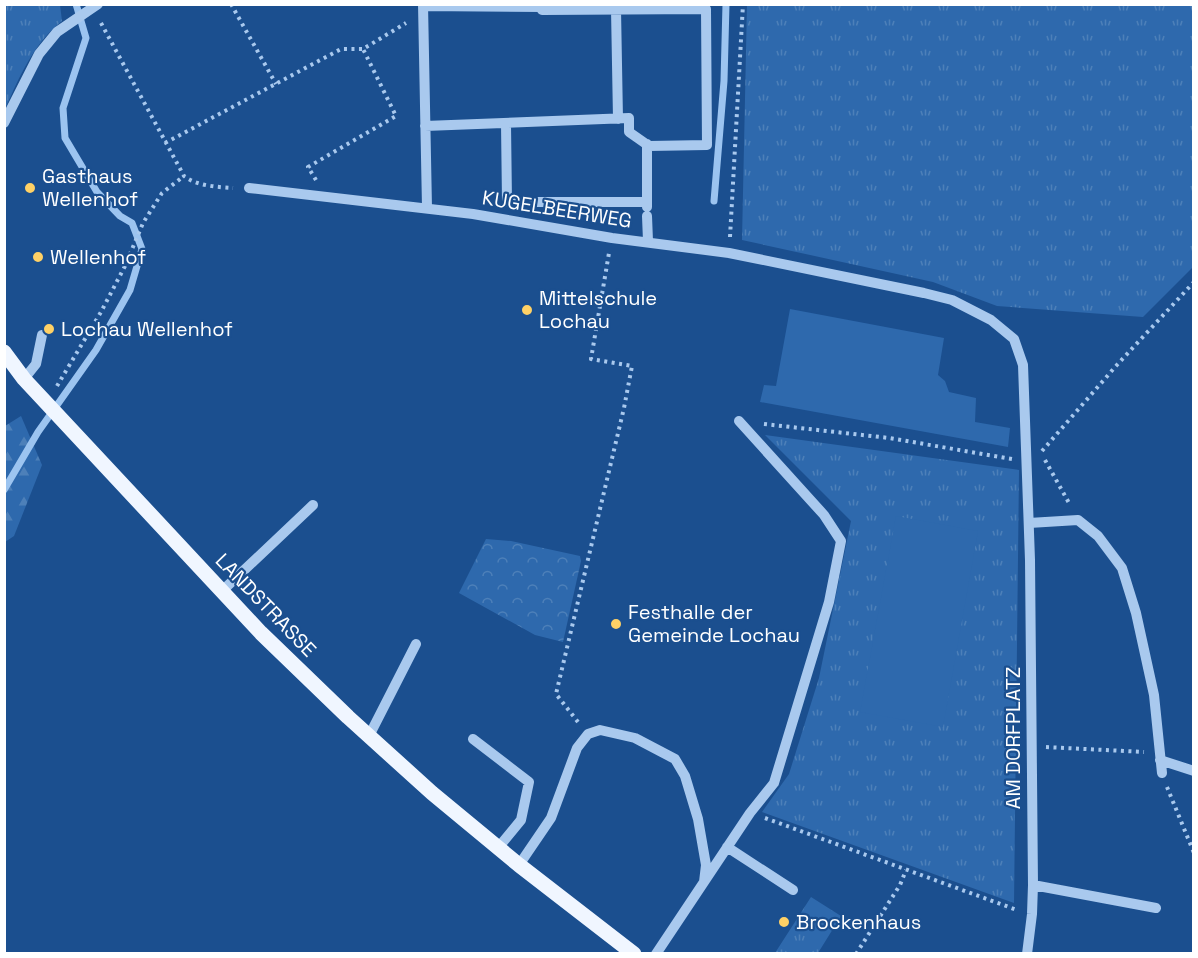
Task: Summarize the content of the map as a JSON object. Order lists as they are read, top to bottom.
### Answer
{
  "streets": {
    "main road": ["LANDSTRASSE"],
    "street": ["KUGELBEERWEG", "AM DORFPLATZ"]
  },
  "crossings": [
    ["KUGELBEERWEG", "AM DORFPLATZ"]
  ],
  "places": [
    "Gasthaus Wellenhof",
    "Wellenhof",
    "Mittelschule Lochau",
    "Lochau Wellenhof",
    "Festhalle der Gemeinde Lochau",
    "Brockenhaus"
  ]
}
